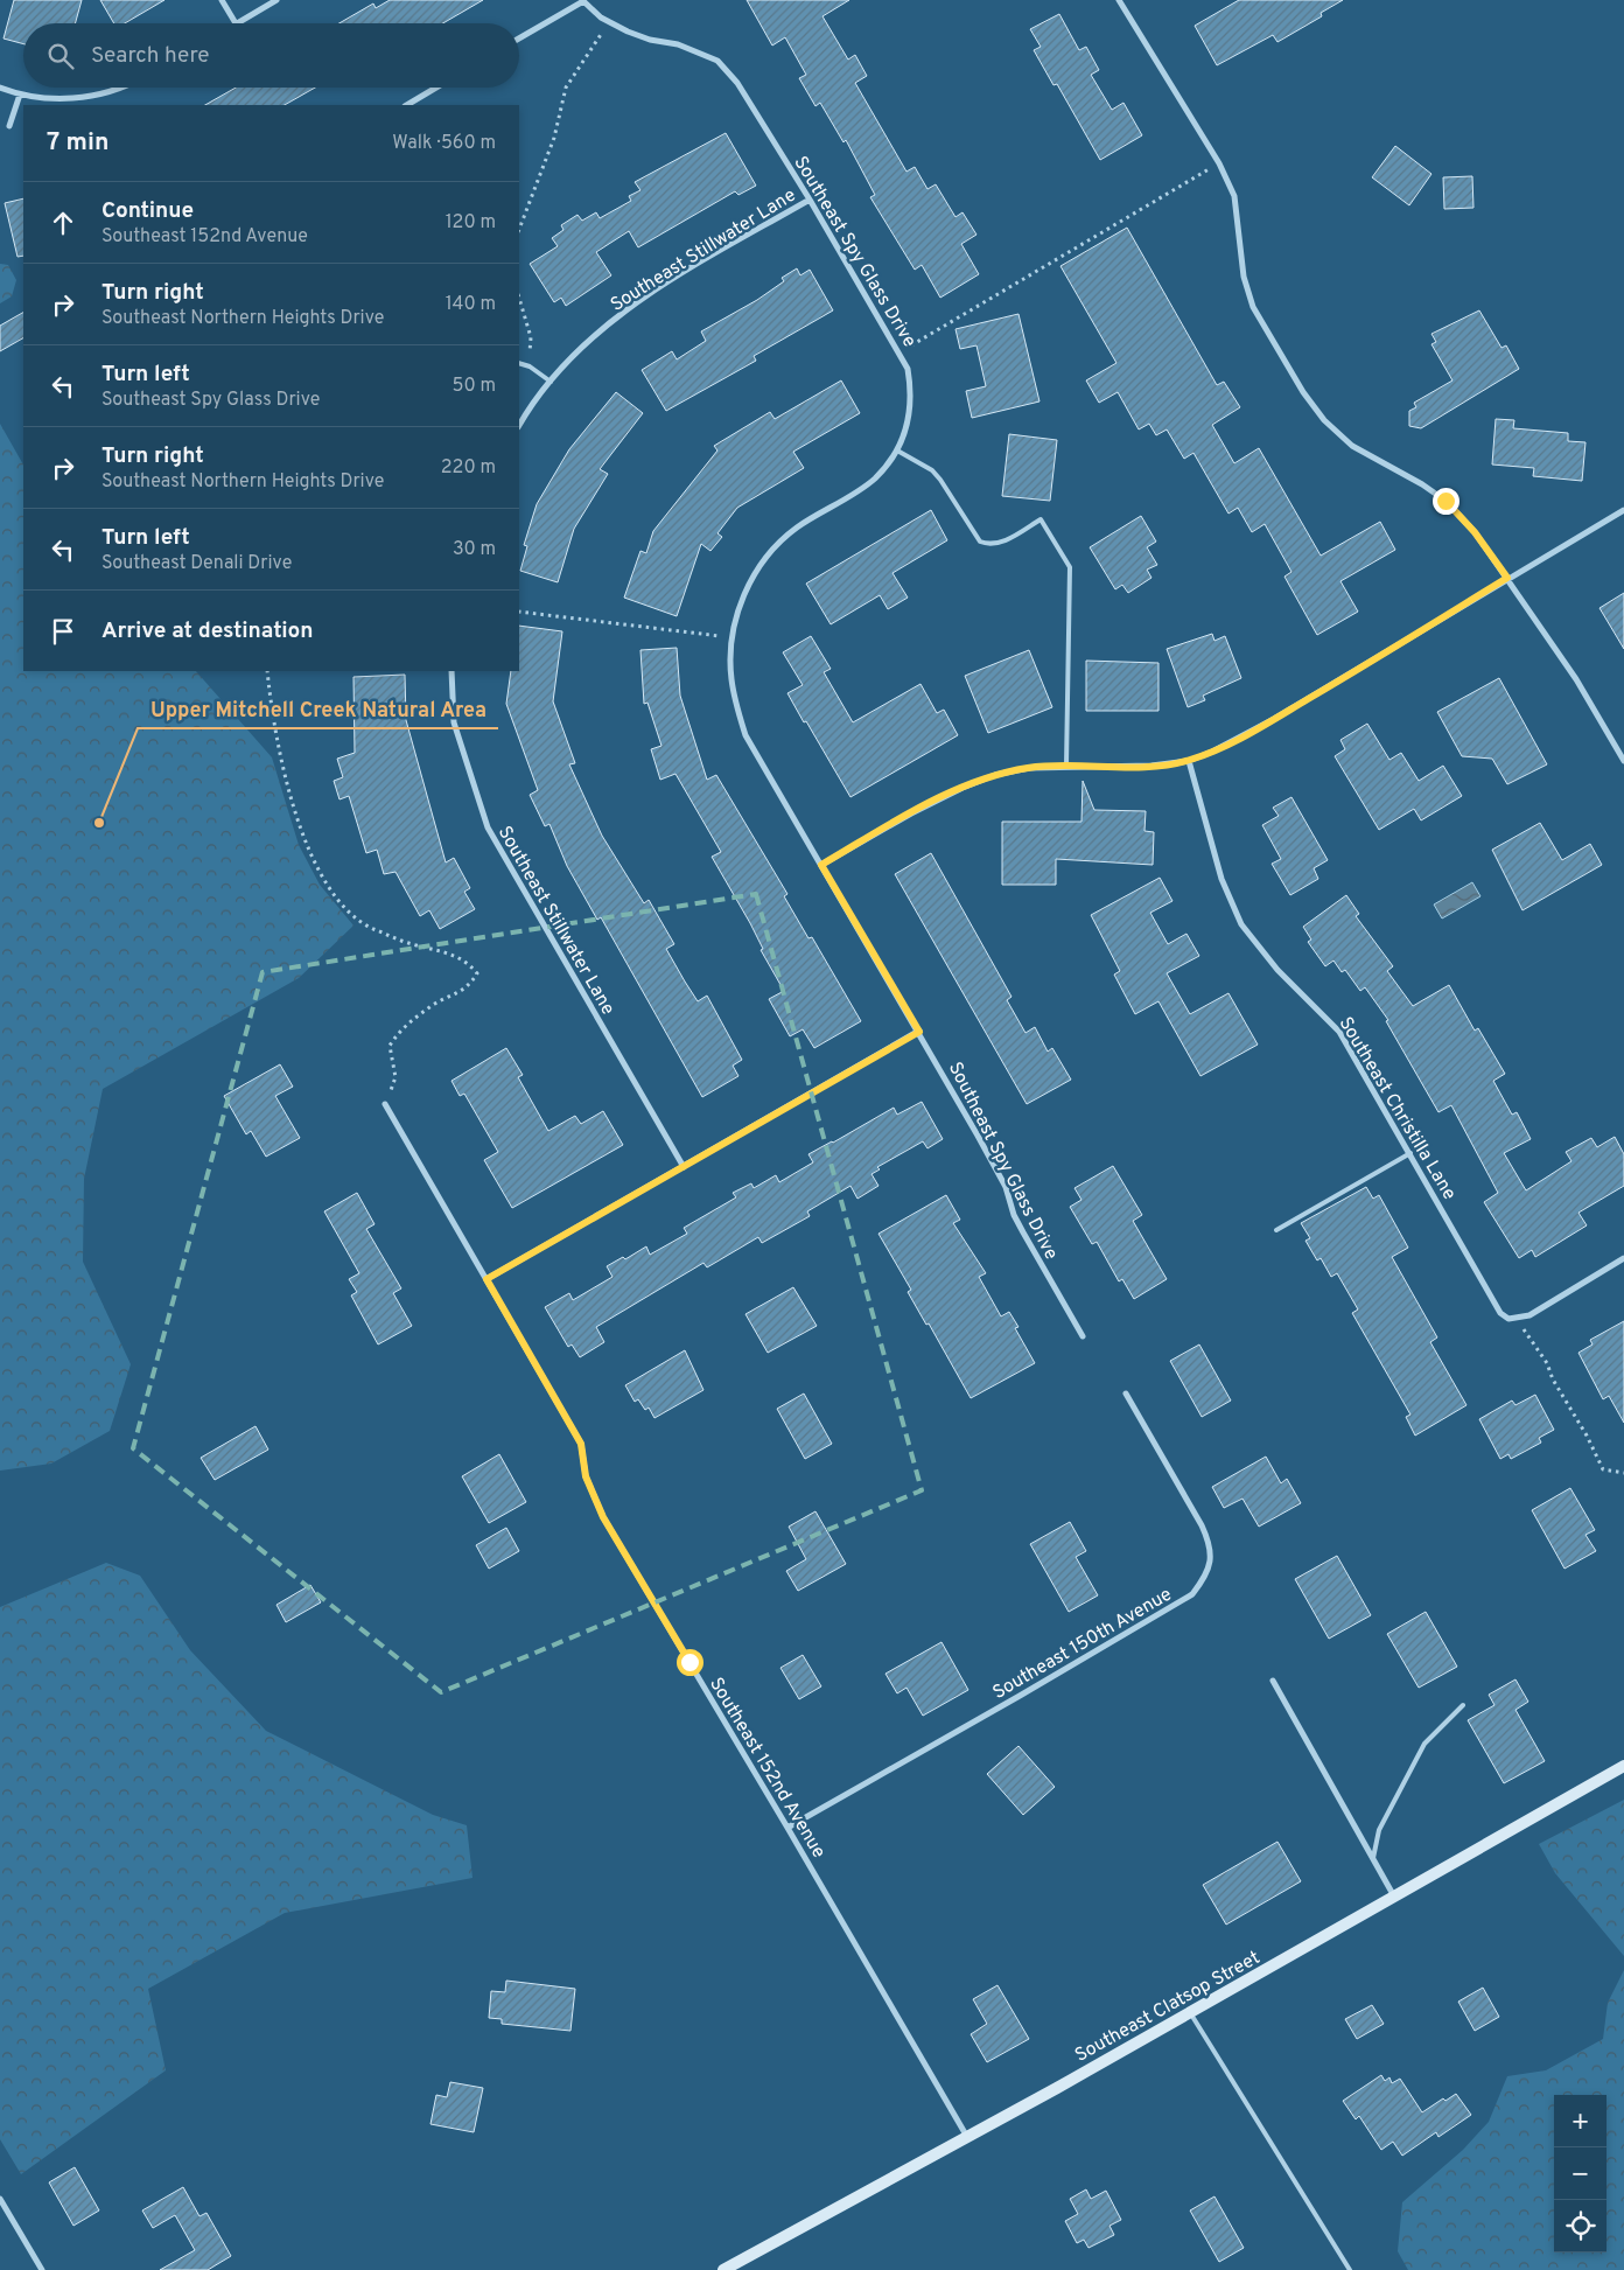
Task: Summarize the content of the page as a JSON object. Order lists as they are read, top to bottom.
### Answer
{
  "streets": {
    "street": [
      "Southeast Stillwater Lane",
      "Southeast Spy Glass Drive",
      "Southeast Christilla Lane",
      "Southeast 150th Avenue",
      "Southeast 152nd Avenue",
      "Southeast Clatsop Street"
    ]
  },
  "crossings": [
    ["Southeast Stillwater Lane", "Southeast Spy Glass Drive"],
    ["Southeast 150th Avenue", "Southeast 152nd Avenue"],
    ["Southeast 152nd Avenue", "Southeast Clatsop Street"]
  ],
  "places": ["Upper Mitchell Creek Natural Area"],
  "page": {
    "search": "Search here",
    "heading": ["7 min", "Walk · 560 m"],
    "list": [
      ["Continue", "Southeast 152nd Avenue", "120 m"],
      ["Turn right", "Southeast Northern Heights Drive", "140 m"],
      ["Turn left", "Southeast Spy Glass Drive", "50 m"],
      ["Turn right", "Southeast Northern Heights Drive", "220 m"],
      ["Turn left", "Southeast Denali Drive", "30 m"],
      "Arrive at destination"
    ],
    "map_buttons": ["+", "−"]
  }
}
